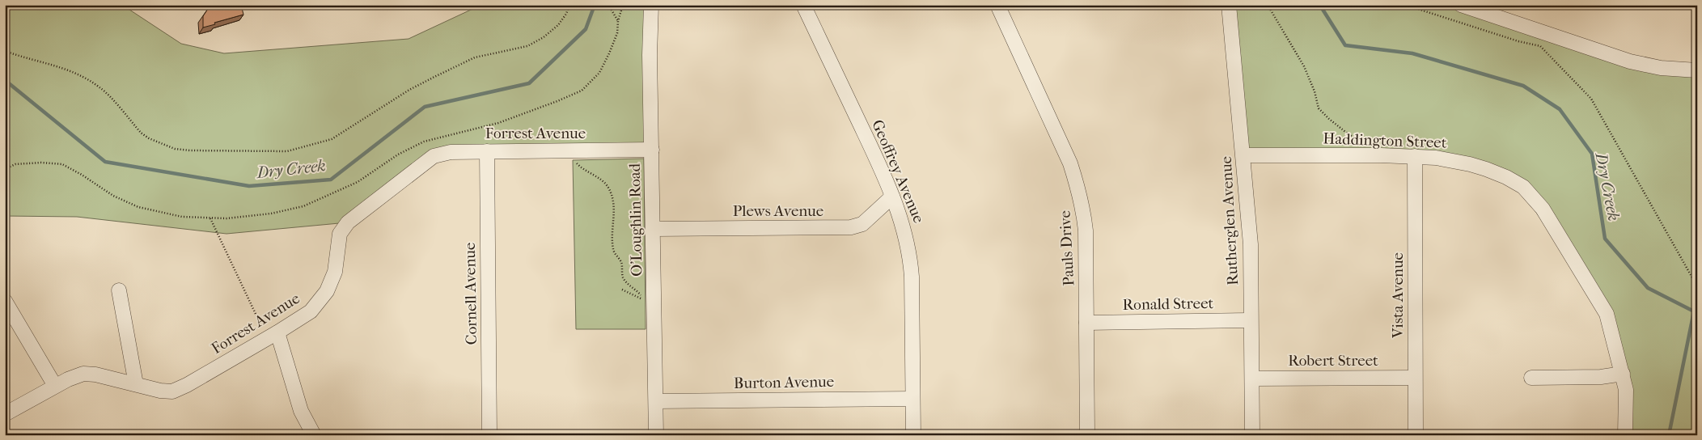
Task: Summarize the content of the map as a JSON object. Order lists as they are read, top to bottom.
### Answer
{
  "streets": {
    "street": [
      "Forrest Avenue",
      "Haddington Street",
      "Geoffrey Avenue",
      "Plews Avenue",
      "O'Loughlin Road",
      "Rutherglen Avenue",
      "Pauls Drive",
      "Cornell Avenue",
      "Vista Avenue",
      "Ronald Street",
      "Robert Street",
      "Burton Avenue"
    ]
  },
  "crossings": [
    ["Forrest Avenue", "O'Loughlin Road"],
    ["Forrest Avenue", "Cornell Avenue"],
    ["Haddington Street", "Rutherglen Avenue"],
    ["Haddington Street", "Vista Avenue"],
    ["Geoffrey Avenue", "Plews Avenue"],
    ["Geoffrey Avenue", "Burton Avenue"],
    ["Plews Avenue", "O'Loughlin Road"],
    ["O'Loughlin Road", "Burton Avenue"],
    ["Rutherglen Avenue", "Ronald Street"],
    ["Rutherglen Avenue", "Robert Street"],
    ["Pauls Drive", "Ronald Street"],
    ["Vista Avenue", "Robert Street"]
  ],
  "water": ["Dry Creek"]
}
